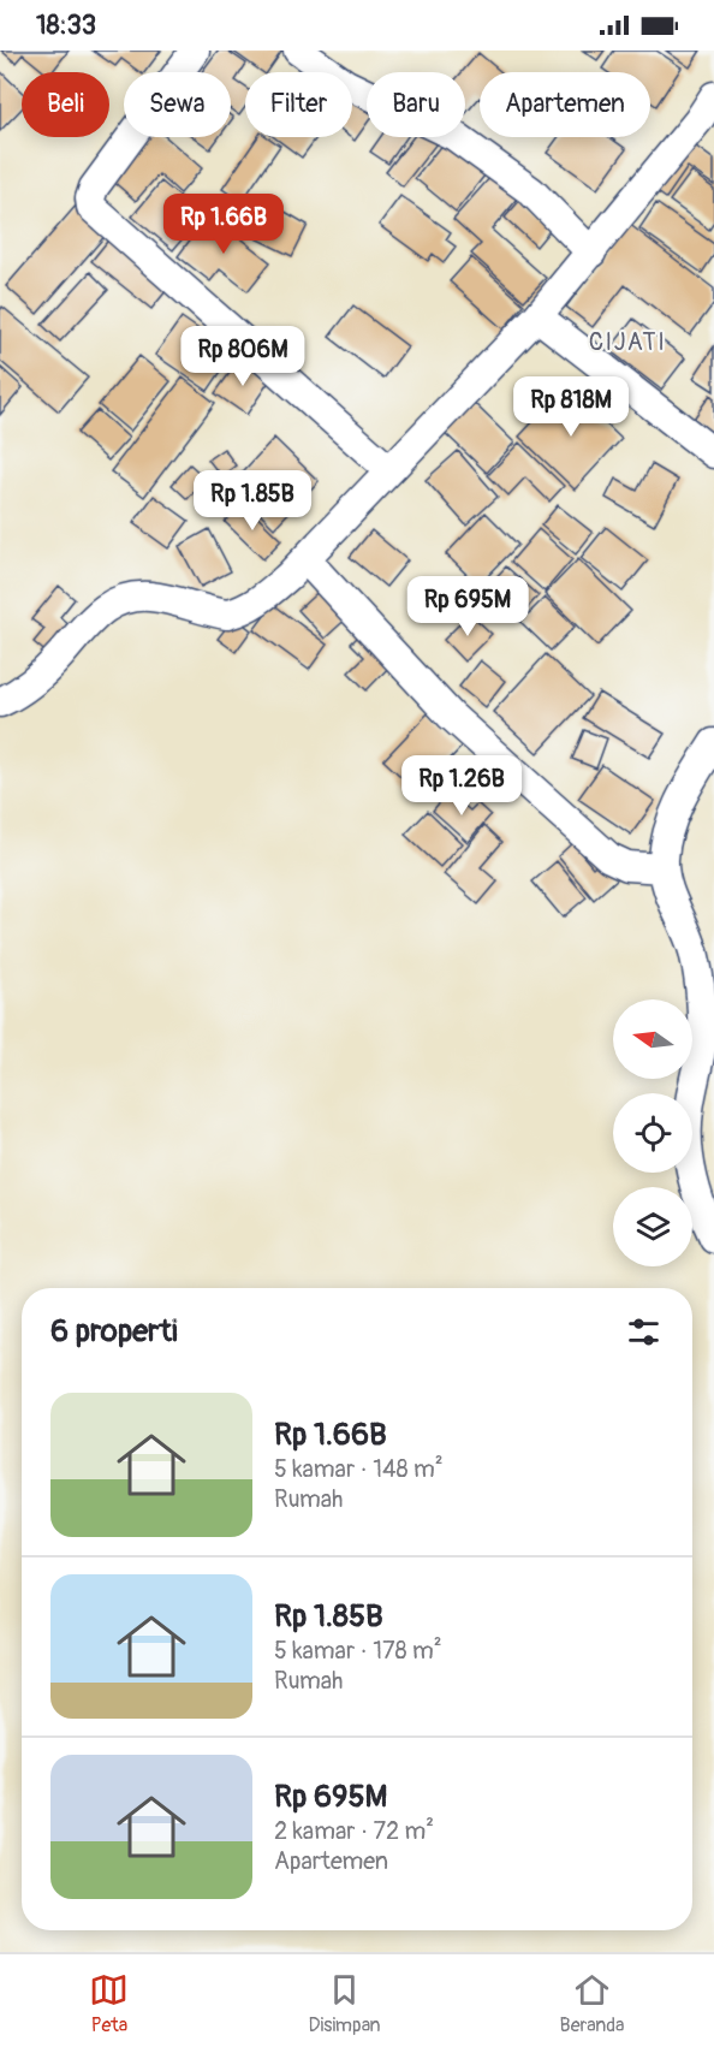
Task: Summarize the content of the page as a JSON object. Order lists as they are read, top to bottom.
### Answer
{
  "districts": ["CIJATI"],
  "north": "left",
  "page": {
    "status": "18:33",
    "chip": [
      "Beli",
      "Sewa",
      "Filter",
      "Baru",
      "Apartemen"
    ],
    "price": [
      "Rp 1.66B",
      "Rp 806M",
      "Rp 818M",
      "Rp 1.85B",
      "Rp 695M",
      "Rp 1.26B"
    ],
    "heading": "6 properti",
    "list": [
      {
        "name": "Rp 1.66B",
        "note": "5 kamar · 148 m² · Rumah"
      },
      {
        "name": "Rp 1.85B",
        "note": "5 kamar · 178 m² · Rumah"
      },
      {
        "name": "Rp 695M",
        "note": "2 kamar · 72 m² · Apartemen"
      }
    ],
    "tabs": ["Peta", "Disimpan", "Beranda"]
  }
}
